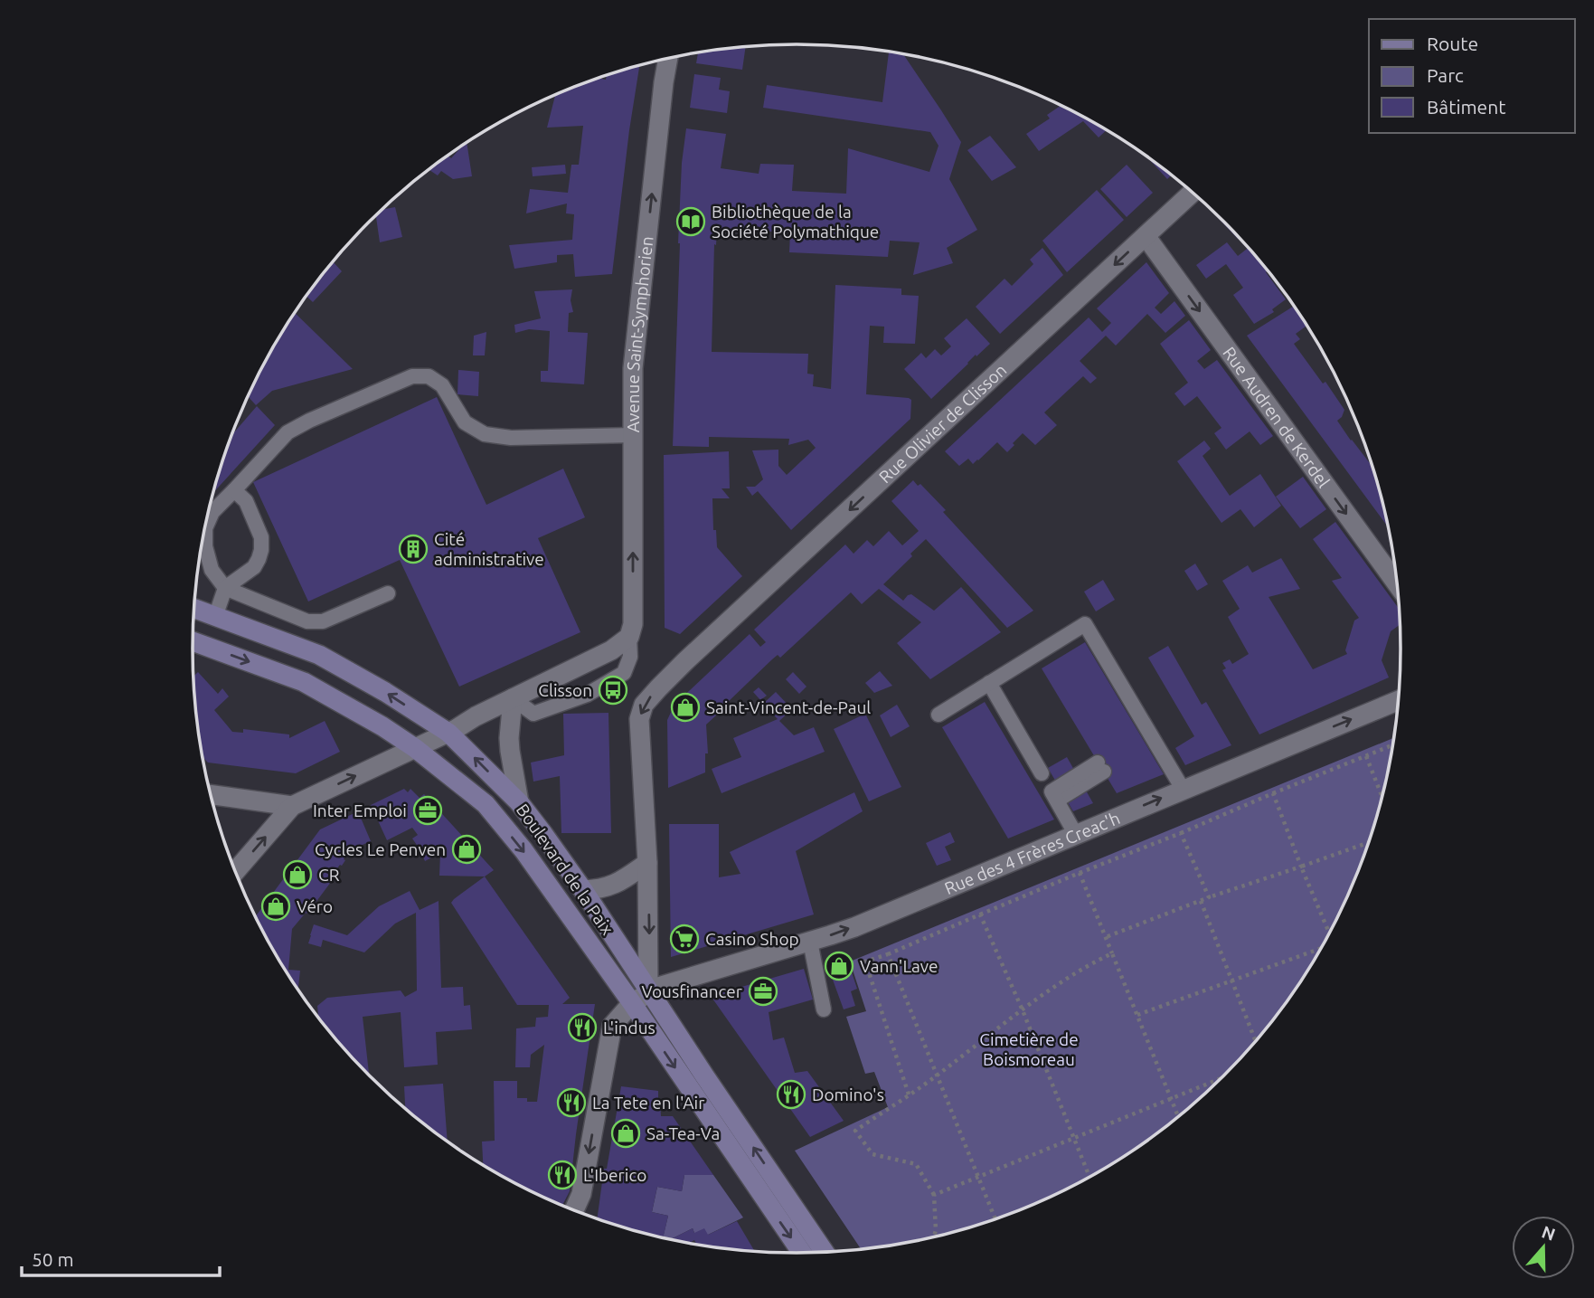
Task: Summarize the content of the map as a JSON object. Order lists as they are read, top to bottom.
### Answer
{
  "streets": {
    "main road": ["Boulevard de la Paix"],
    "street": [
      "Avenue Saint-Symphorien",
      "Rue Audren de Kerdel",
      "Rue Olivier de Clisson",
      "Rue des 4 Frères Creac'h"
    ]
  },
  "crossings": [
    ["Rue Audren de Kerdel", "Rue Olivier de Clisson"],
    ["Rue des 4 Frères Creac'h", "Boulevard de la Paix"]
  ],
  "one_way": [
    "Avenue Saint-Symphorien",
    "Rue Audren de Kerdel",
    "Rue Olivier de Clisson",
    "Rue des 4 Frères Creac'h"
  ],
  "parks": ["Cimetière de Boismoreau"],
  "places": {
    "library": ["Bibliothèque de la Société Polymathique"],
    "building": ["Cité administrative"],
    "bus stop": ["Clisson"],
    "shop": [
      "Saint-Vincent-de-Paul",
      "Cycles Le Penven",
      "CR",
      "Véro",
      "Vann'Lave",
      "Sa-Tea-Va"
    ],
    "office": ["Inter Emploi", "Vousfinancer"],
    "supermarket": ["Casino Shop"],
    "restaurant": [
      "L'indus",
      "Domino's",
      "La Tete en l'Air",
      "L'Iberico"
    ]
  },
  "legend": ["Route", "Parc", "Bâtiment"],
  "scale_bar": "50 m",
  "north": "top"
}
